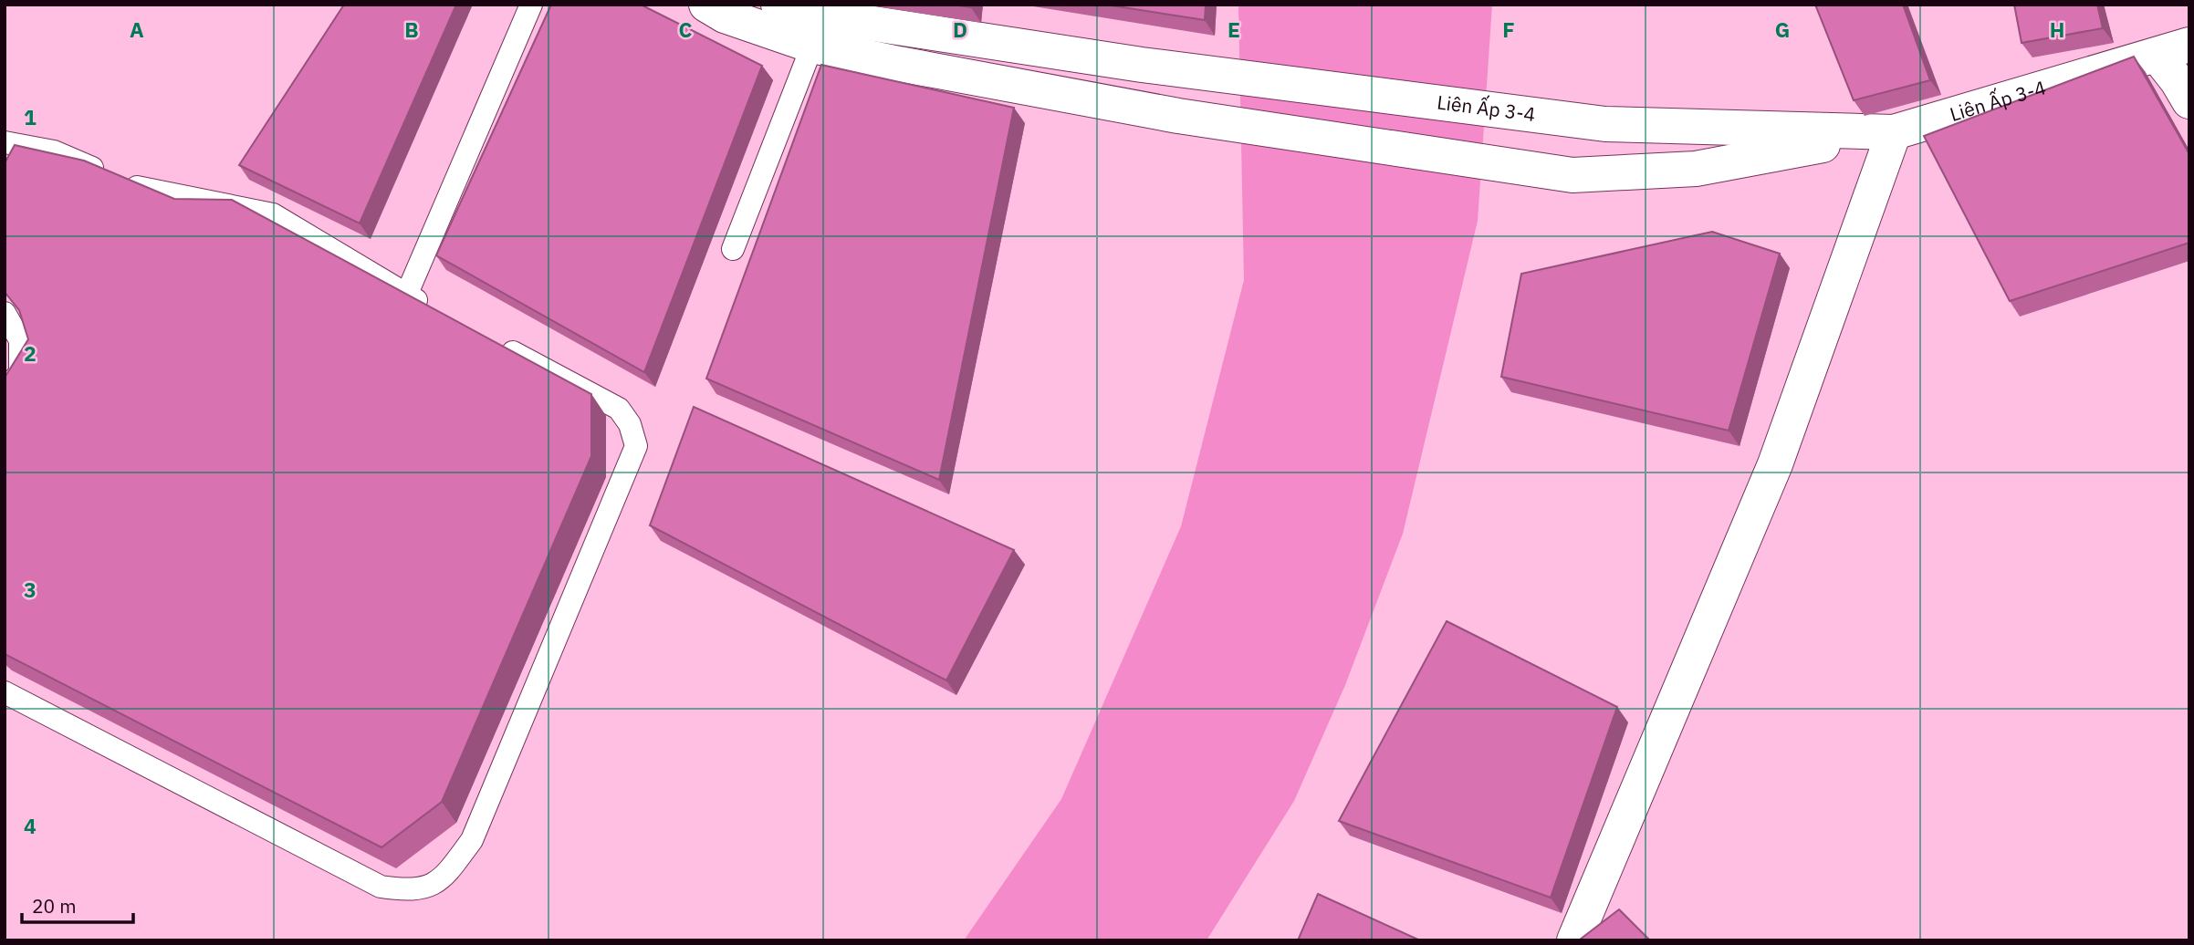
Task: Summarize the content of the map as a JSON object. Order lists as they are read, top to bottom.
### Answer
{
  "streets": {
    "street": ["Liên Ấp 3-4"]
  },
  "scale_bar": "20 m",
  "grid": {
    "columns": [
      "A",
      "B",
      "C",
      "D",
      "E",
      "F",
      "G",
      "H"
    ],
    "rows": [
      "1",
      "2",
      "3",
      "4"
    ]
  }
}
